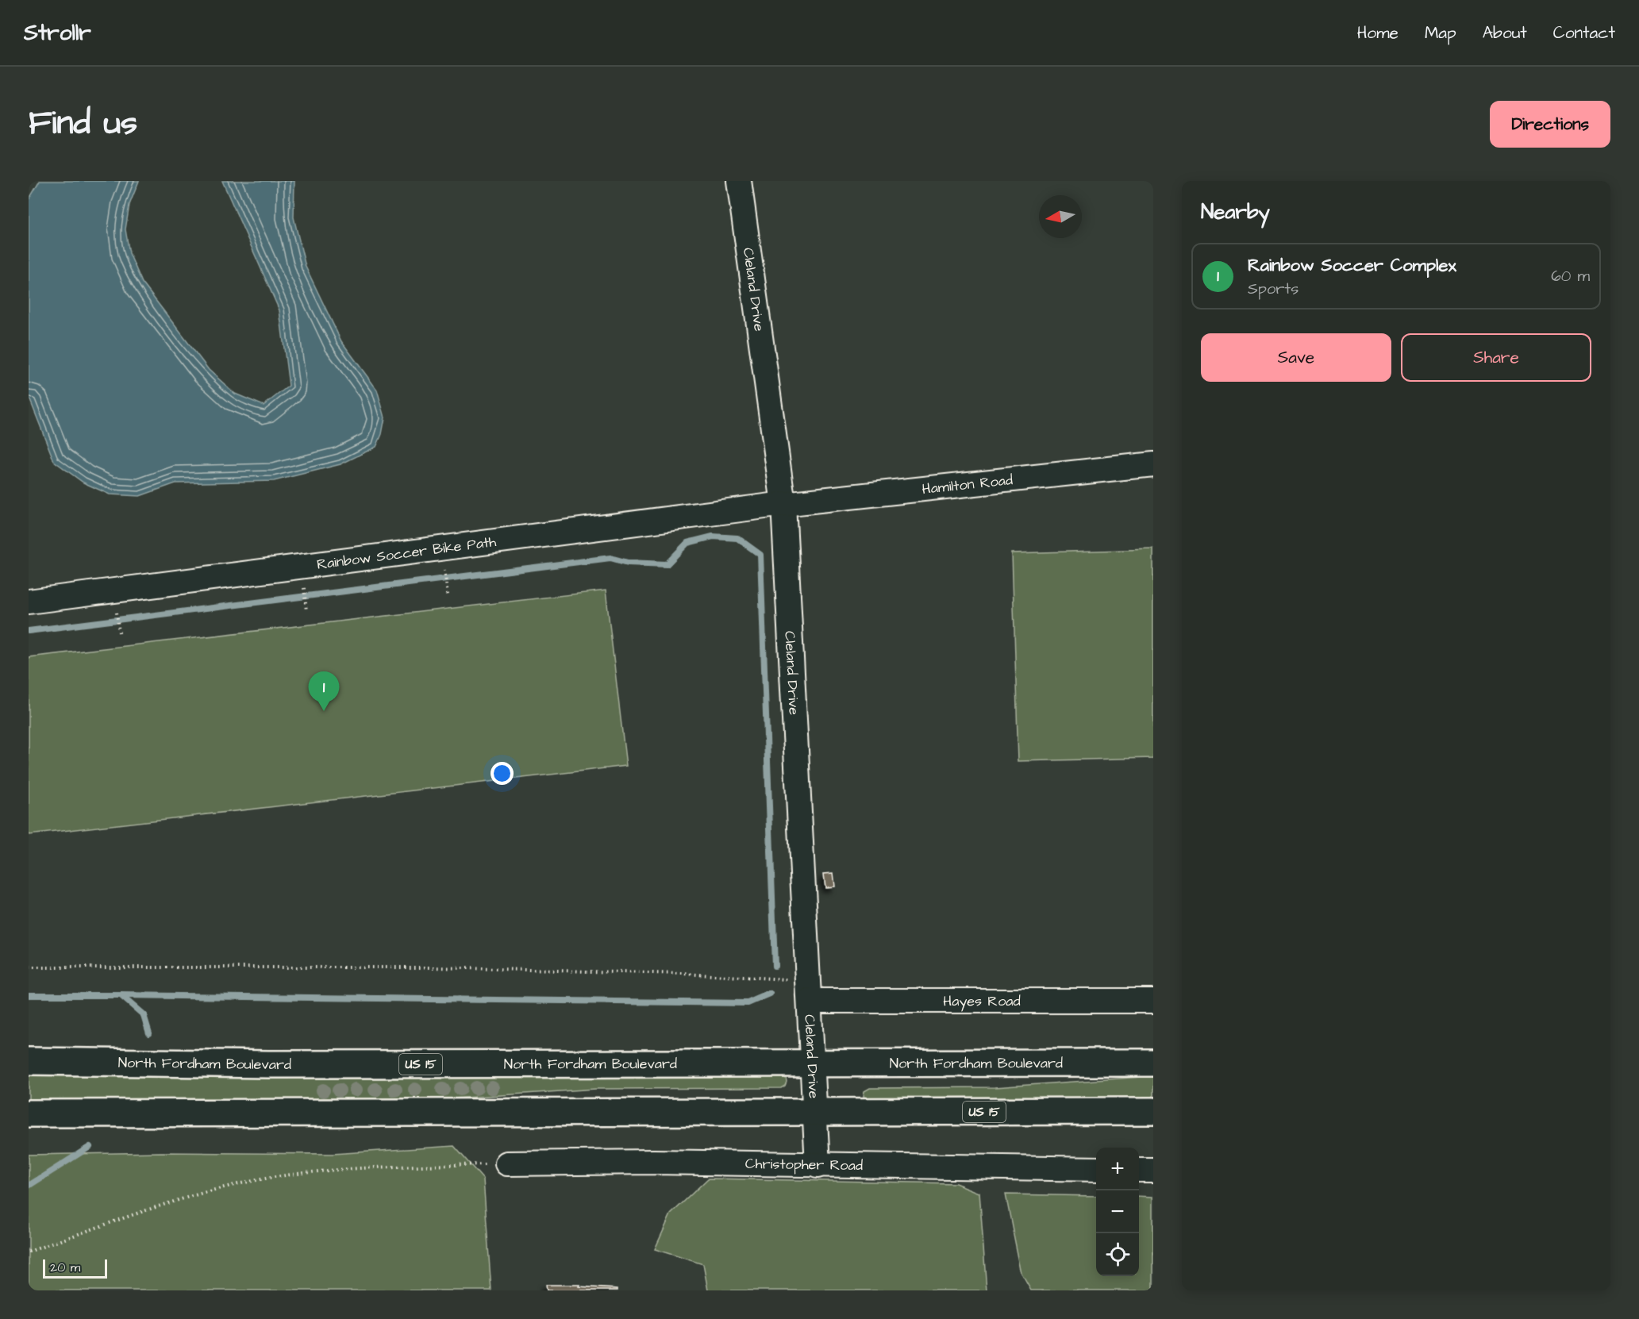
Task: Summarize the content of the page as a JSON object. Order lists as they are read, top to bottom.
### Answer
{
  "streets": {
    "highway": ["North Fordham Boulevard", "US 15"],
    "street": [
      "Cleland Drive",
      "Hamilton Road",
      "Rainbow Soccer Bike Path",
      "Hayes Road",
      "Christopher Road"
    ]
  },
  "crossings": [
    ["Cleland Drive", "Hamilton Road"],
    ["Cleland Drive", "Rainbow Soccer Bike Path"],
    ["Cleland Drive", "Hayes Road"],
    ["Cleland Drive", "North Fordham Boulevard"],
    ["Cleland Drive", "US 15"],
    ["Cleland Drive", "Christopher Road"],
    ["Hamilton Road", "Rainbow Soccer Bike Path"]
  ],
  "scale_bar": "20 m",
  "north": "left",
  "page": {
    "header": "Strollr",
    "nav": [
      "Home",
      "Map",
      "About",
      "Contact"
    ],
    "title": "Find us",
    "buttons": [
      "Directions",
      ["Save", "Share"]
    ],
    "heading": "Nearby",
    "list": [
      {
        "mark": "1",
        "name": "Rainbow Soccer Complex",
        "note": "Sports",
        "value": "60 m"
      }
    ],
    "pins": "1",
    "map_buttons": ["+", "−"],
    "scale": "20 m"
  }
}
